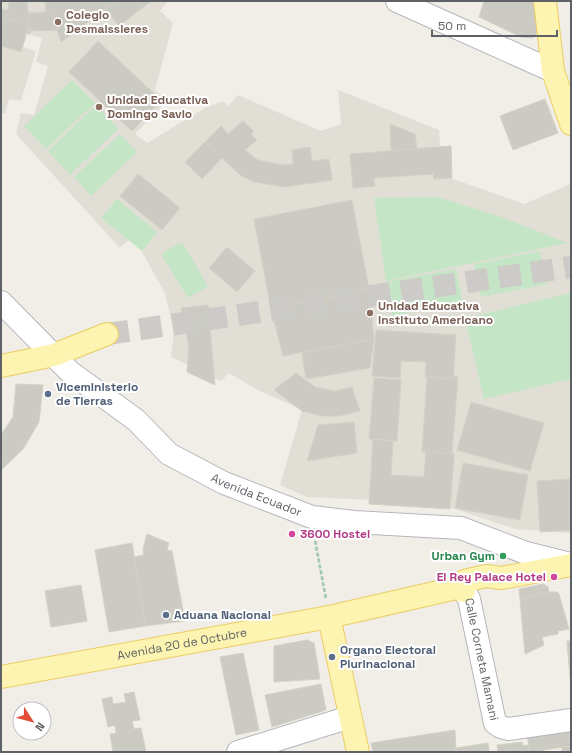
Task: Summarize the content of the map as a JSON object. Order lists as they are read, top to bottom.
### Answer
{
  "streets": {
    "main road": ["Avenida 20 de Octubre"],
    "street": ["Avenida Ecuador", "Calle Corneta Mamani"]
  },
  "crossings": [
    ["Avenida Ecuador", "Avenida 20 de Octubre"],
    ["Avenida 20 de Octubre", "Calle Corneta Mamani"]
  ],
  "places": [
    "Colegio Desmaissieres",
    "Unidad Educativa Domingo Savio",
    "Unidad Educativa Instituto Americano",
    "Viceministerio de Tierras",
    "3600 Hostel",
    "Urban Gym",
    "El Rey Palace Hotel",
    "Aduana Nacional",
    "Organo Electoral Plurinacional"
  ],
  "scale_bar": "50 m",
  "north": "bottom right"
}
